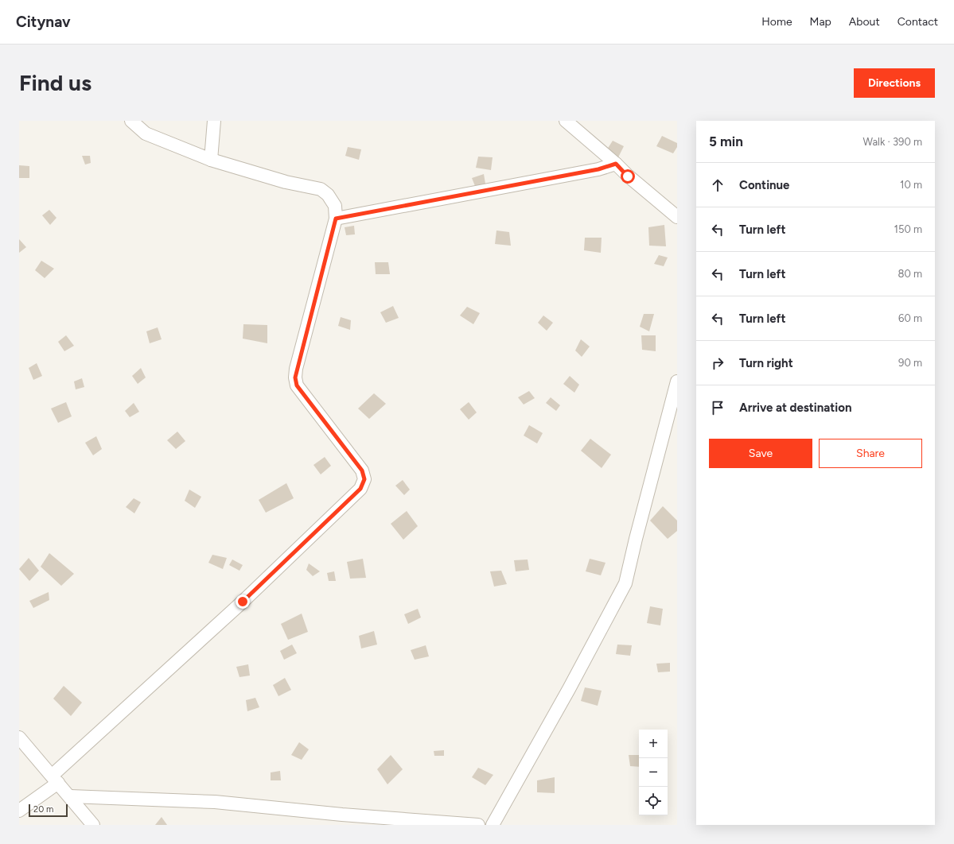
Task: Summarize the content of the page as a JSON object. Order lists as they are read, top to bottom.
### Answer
{
  "scale_bar": "20 m",
  "page": {
    "header": "Citynav",
    "nav": [
      "Home",
      "Map",
      "About",
      "Contact"
    ],
    "buttons": [
      "Directions",
      ["Save", "Share"]
    ],
    "title": "Find us",
    "heading": ["5 min", "Walk · 390 m"],
    "list": [
      ["Continue", "10 m"],
      ["Turn left", "150 m"],
      ["Turn left", "80 m"],
      ["Turn left", "60 m"],
      ["Turn right", "90 m"],
      "Arrive at destination"
    ],
    "map_buttons": ["+", "−"],
    "scale": "20 m"
  }
}
